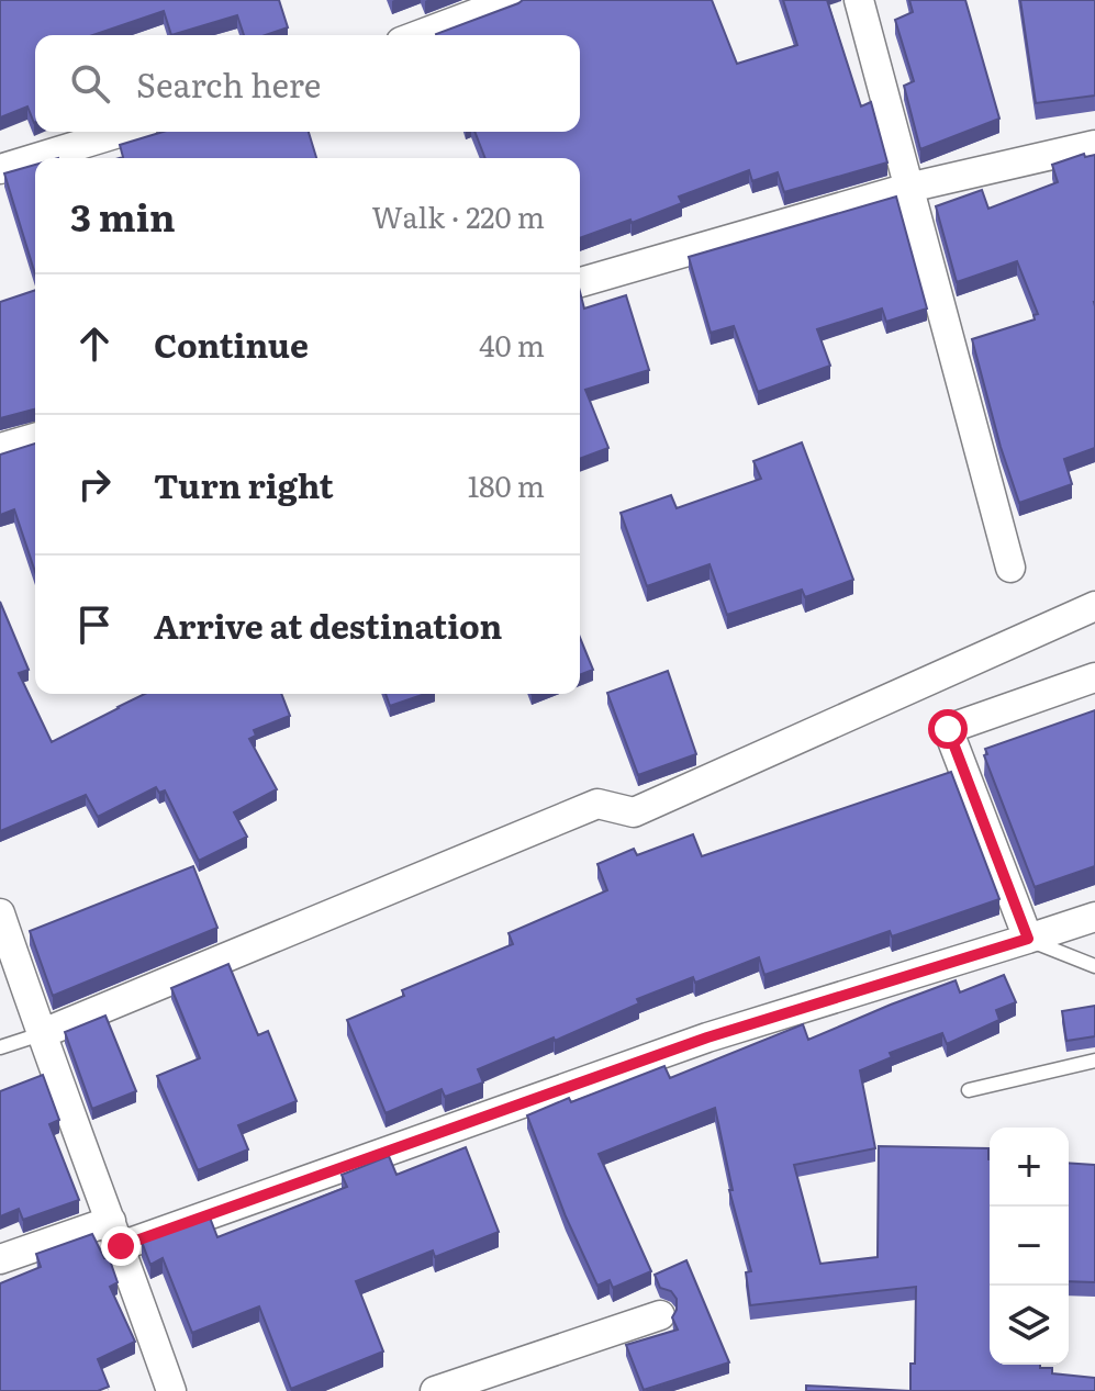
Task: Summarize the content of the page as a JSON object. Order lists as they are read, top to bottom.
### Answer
{
  "page": {
    "search": "Search here",
    "heading": ["3 min", "Walk · 220 m"],
    "list": [
      ["Continue", "40 m"],
      ["Turn right", "180 m"],
      "Arrive at destination"
    ],
    "map_buttons": ["+", "−"]
  }
}
